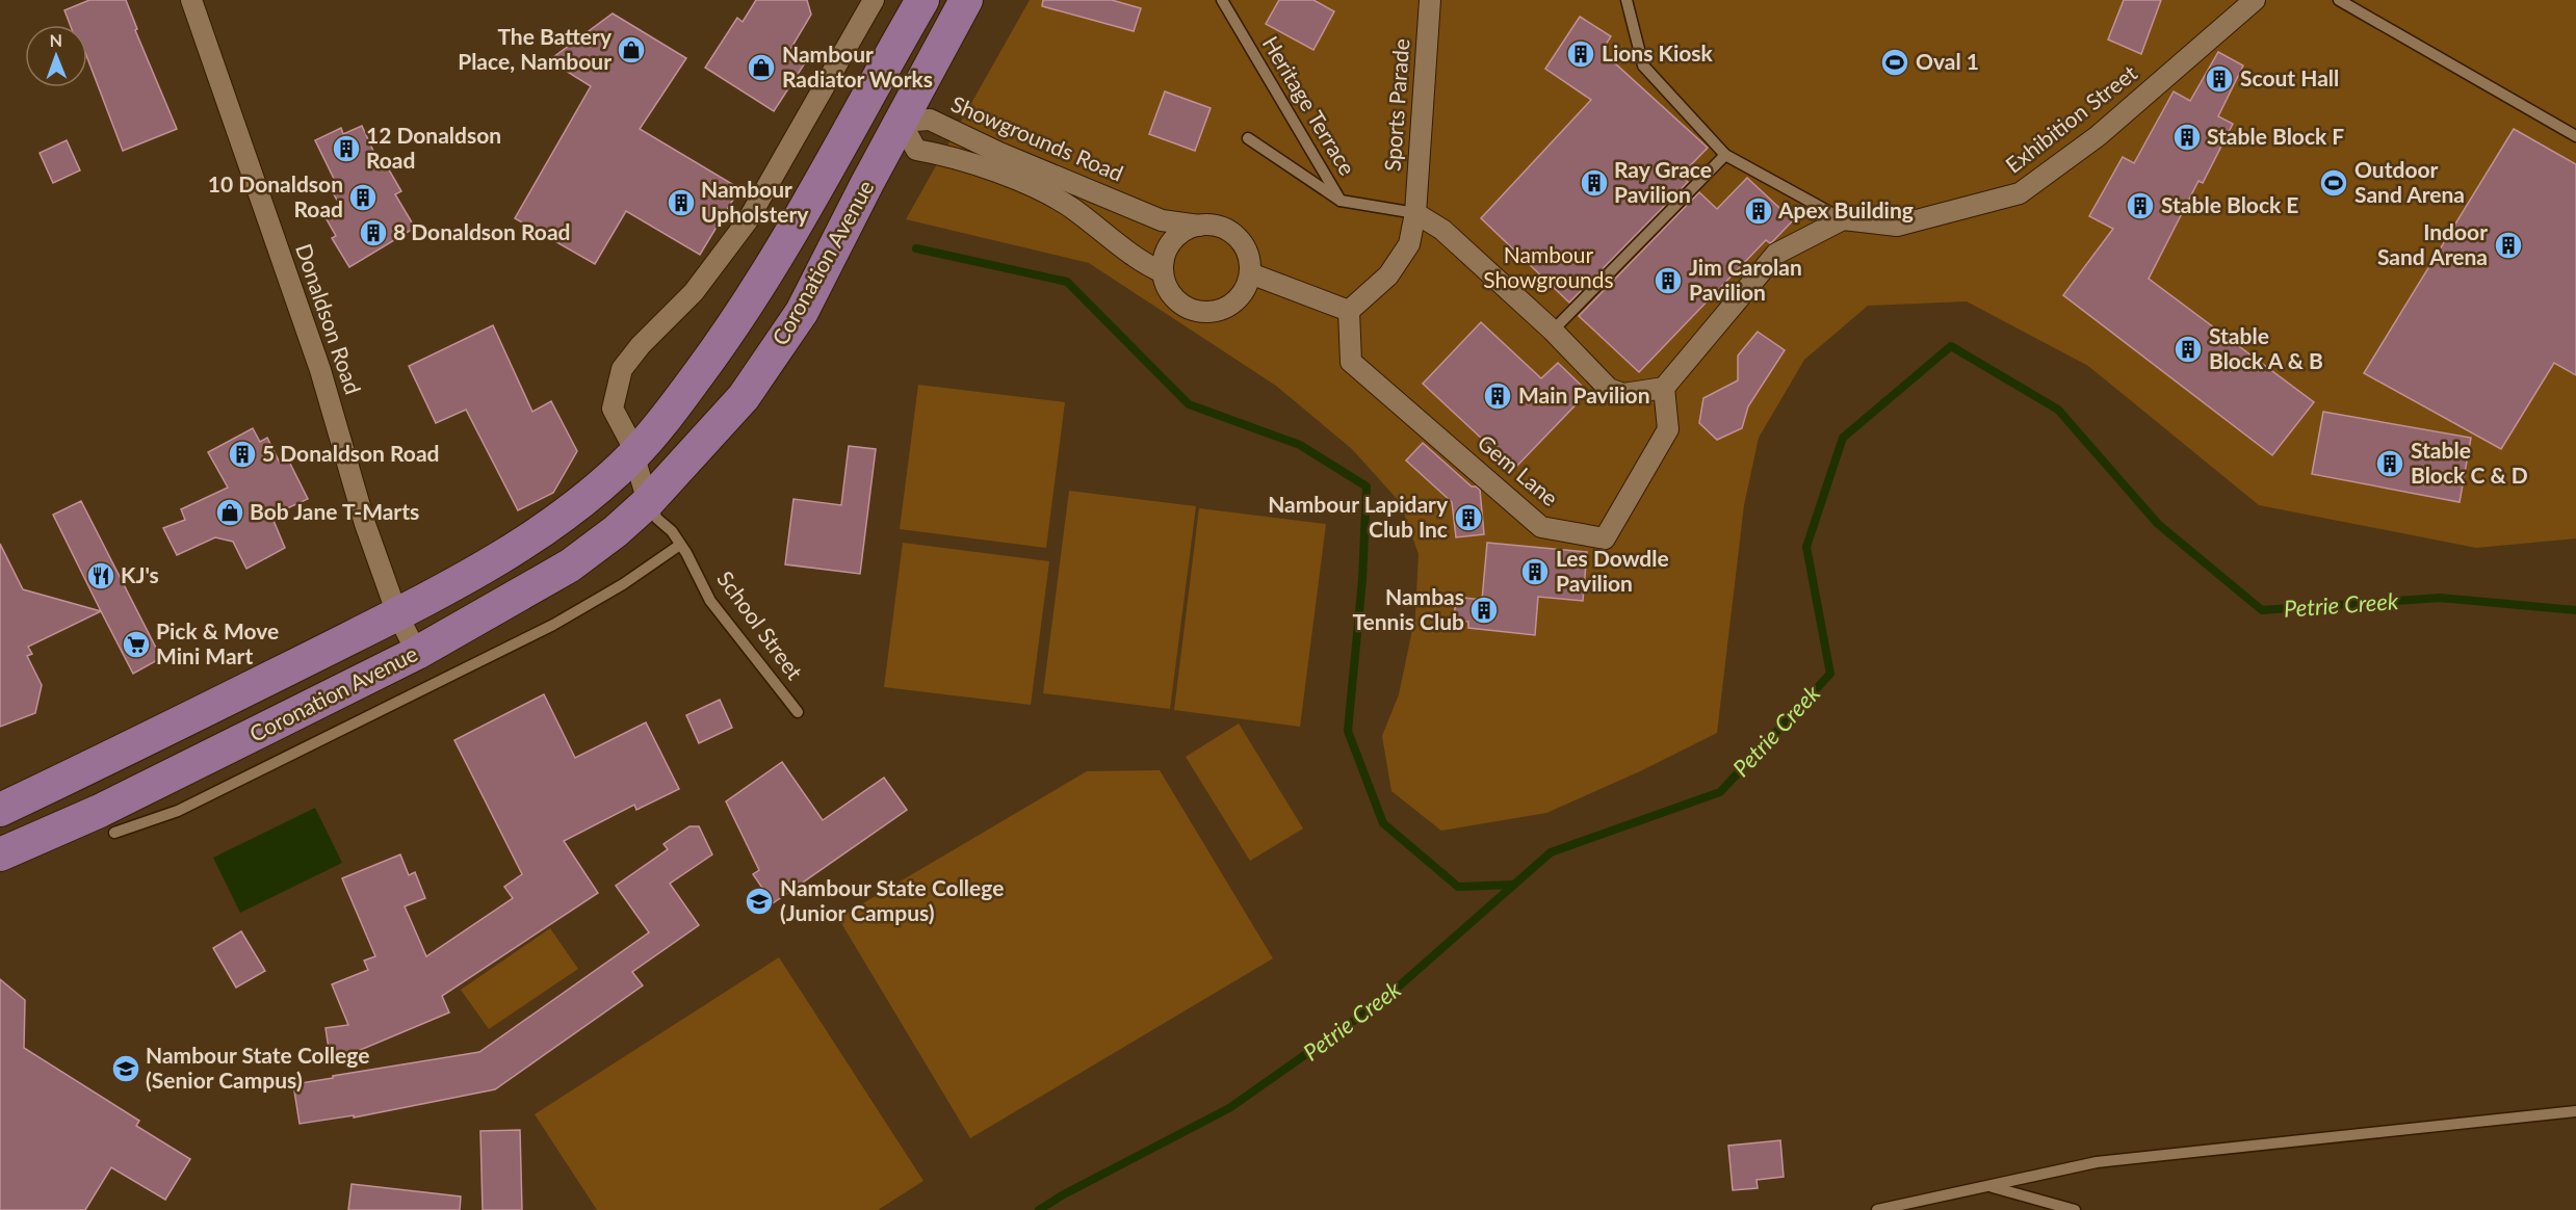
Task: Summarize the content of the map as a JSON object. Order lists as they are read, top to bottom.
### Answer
{
  "streets": {
    "main road": ["Coronation Avenue"],
    "street": [
      "Sports Parade",
      "Exhibition Street",
      "Showgrounds Road",
      "Donaldson Road",
      "Gem Lane"
    ],
    "lane": ["Heritage Terrace", "School Street"]
  },
  "crossings": [
    ["Sports Parade", "Heritage Terrace"],
    ["Showgrounds Road", "Coronation Avenue"],
    ["Coronation Avenue", "Donaldson Road"],
    ["Coronation Avenue", "School Street"]
  ],
  "water": ["Petrie Creek"],
  "parks": ["Nambour Showgrounds"],
  "places": {
    "shop": ["The Battery Place, Nambour", "Nambour Radiator Works", "Bob Jane T-Marts"],
    "building": [
      "Lions Kiosk",
      "Scout Hall",
      "Stable Block F",
      "12 Donaldson Road",
      "Ray Grace Pavilion",
      "10 Donaldson Road",
      "Nambour Upholstery",
      "Stable Block E",
      "Apex Building",
      "8 Donaldson Road",
      "Indoor Sand Arena",
      "Jim Carolan Pavilion",
      "Stable Block A & B",
      "Main Pavilion",
      "5 Donaldson Road",
      "Stable Block C & D",
      "Nambour Lapidary Club Inc",
      "Les Dowdle Pavilion",
      "Nambas Tennis Club"
    ],
    "sports": ["Oval 1", "Outdoor Sand Arena"],
    "restaurant": ["KJ's"],
    "supermarket": ["Pick & Move Mini Mart"],
    "school or university": ["Nambour State College (Junior Campus)", "Nambour State College (Senior Campus)"]
  },
  "north": "top"
}
